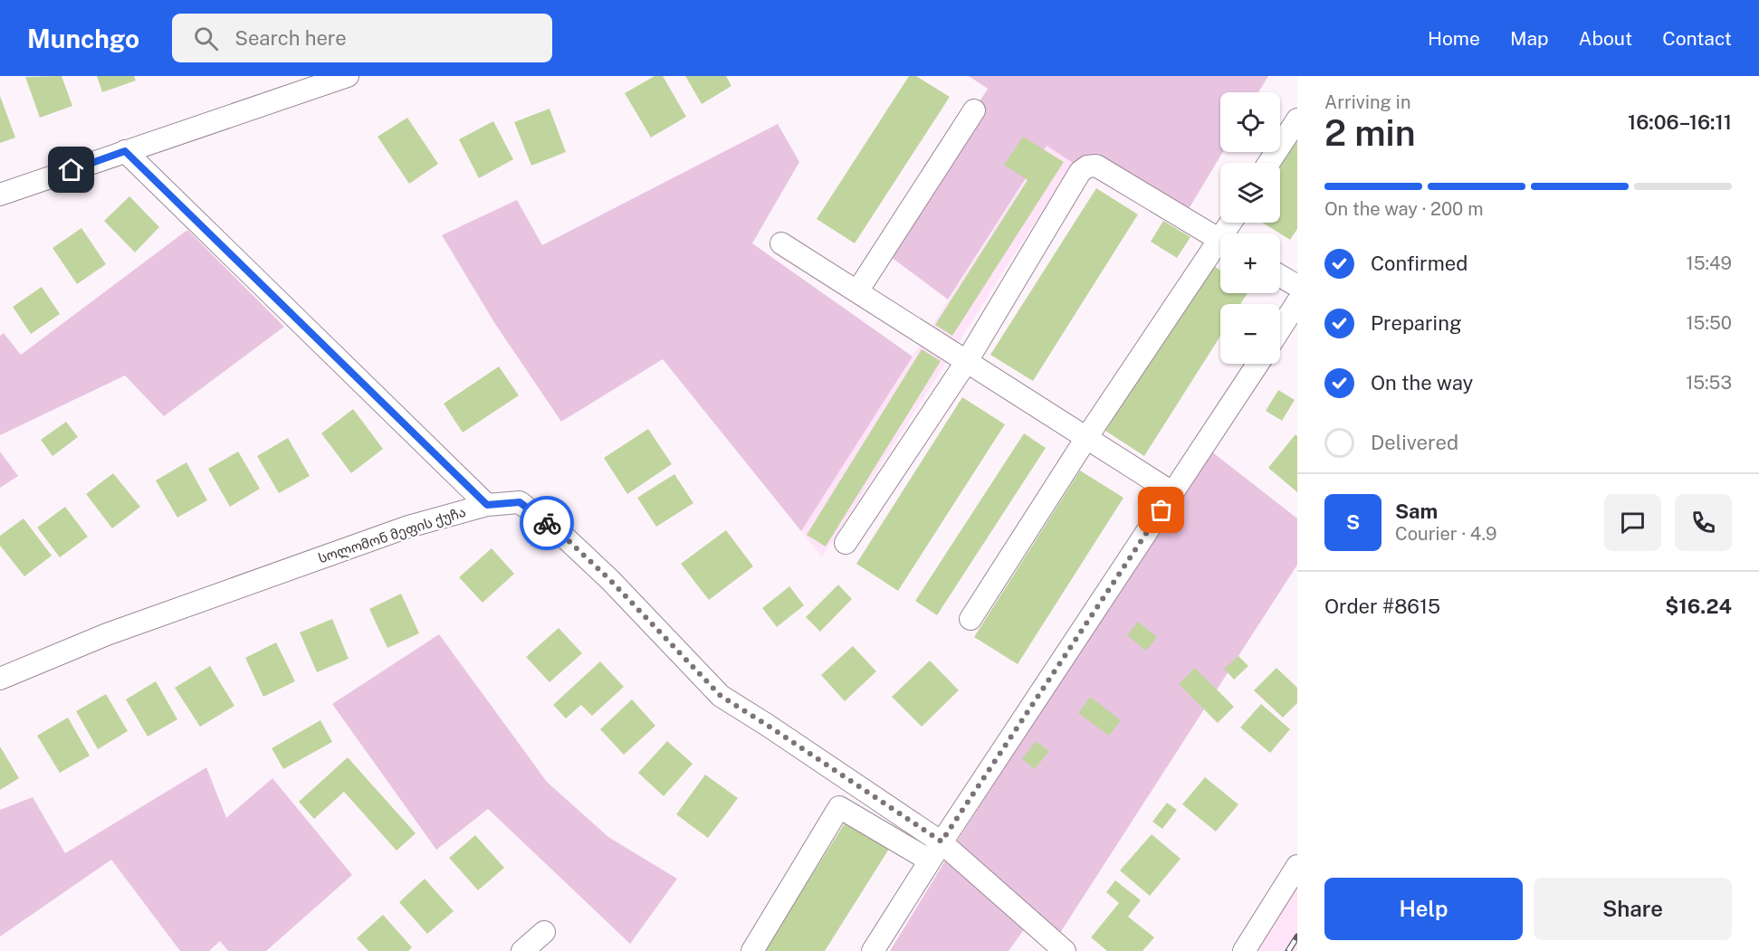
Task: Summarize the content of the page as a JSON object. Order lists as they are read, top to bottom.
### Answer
{
  "streets": {
    "street": ["სოლომონ მეფის ქუჩა"]
  },
  "page": {
    "header": "Munchgo",
    "search": "Search here",
    "nav": [
      "Home",
      "Map",
      "About",
      "Contact"
    ],
    "heading": ["2 min", "Arriving in", "16:06–16:11"],
    "panel": [
      "Sam",
      "Courier · 4.9",
      "Order #8615",
      "$16.24"
    ],
    "map_buttons": ["+", "−"],
    "bar": "On the way · 200 m",
    "list": [
      ["Confirmed", "15:49"],
      ["Preparing", "15:50"],
      ["On the way", "15:53"],
      "Delivered"
    ],
    "round": "S",
    "buttons": ["Help", "Share"]
  }
}
